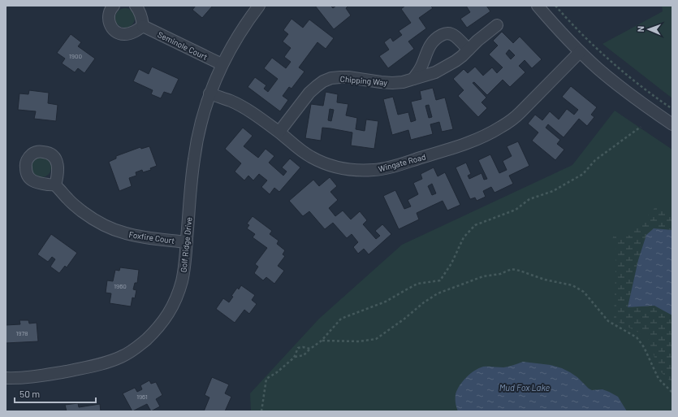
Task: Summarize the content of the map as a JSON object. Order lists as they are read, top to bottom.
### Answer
{
  "streets": {
    "street": [
      "Seminole Court",
      "Chipping Way",
      "Wingate Road",
      "Foxfire Court",
      "Golf Ridge Drive"
    ]
  },
  "crossings": [
    ["Seminole Court", "Golf Ridge Drive"],
    ["Chipping Way", "Wingate Road"],
    ["Wingate Road", "Golf Ridge Drive"],
    ["Foxfire Court", "Golf Ridge Drive"]
  ],
  "water": ["Mud Fox Lake"],
  "house_numbers": [
    "1900",
    "1960",
    "1978",
    "1961"
  ],
  "scale_bar": "50 m",
  "north": "left"
}
